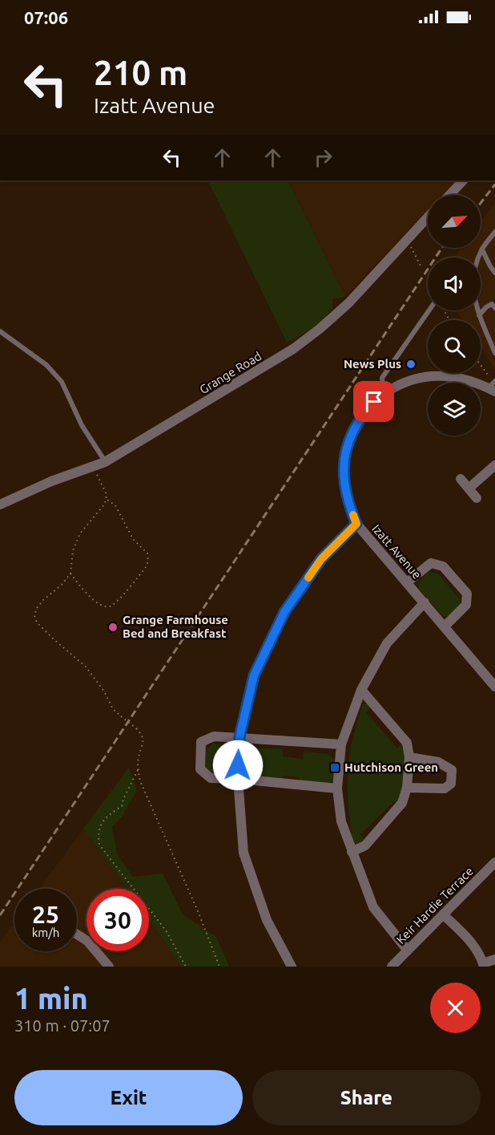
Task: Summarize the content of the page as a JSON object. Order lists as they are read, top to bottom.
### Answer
{
  "streets": {
    "street": ["Grange Road", "Izatt Avenue", "Keir Hardie Terrace"]
  },
  "places": {
    "other": ["News Plus", "Grange Farmhouse Bed and Breakfast"],
    "transit": ["Hutchison Green"]
  },
  "north": "top right",
  "page": {
    "status": "07:06",
    "turn": ["210 m", "Izatt Avenue"],
    "speed": "25 km/h",
    "limit": "30",
    "heading": ["1 min", "310 m · 07:07"],
    "buttons": ["Exit", "Share"]
  }
}
